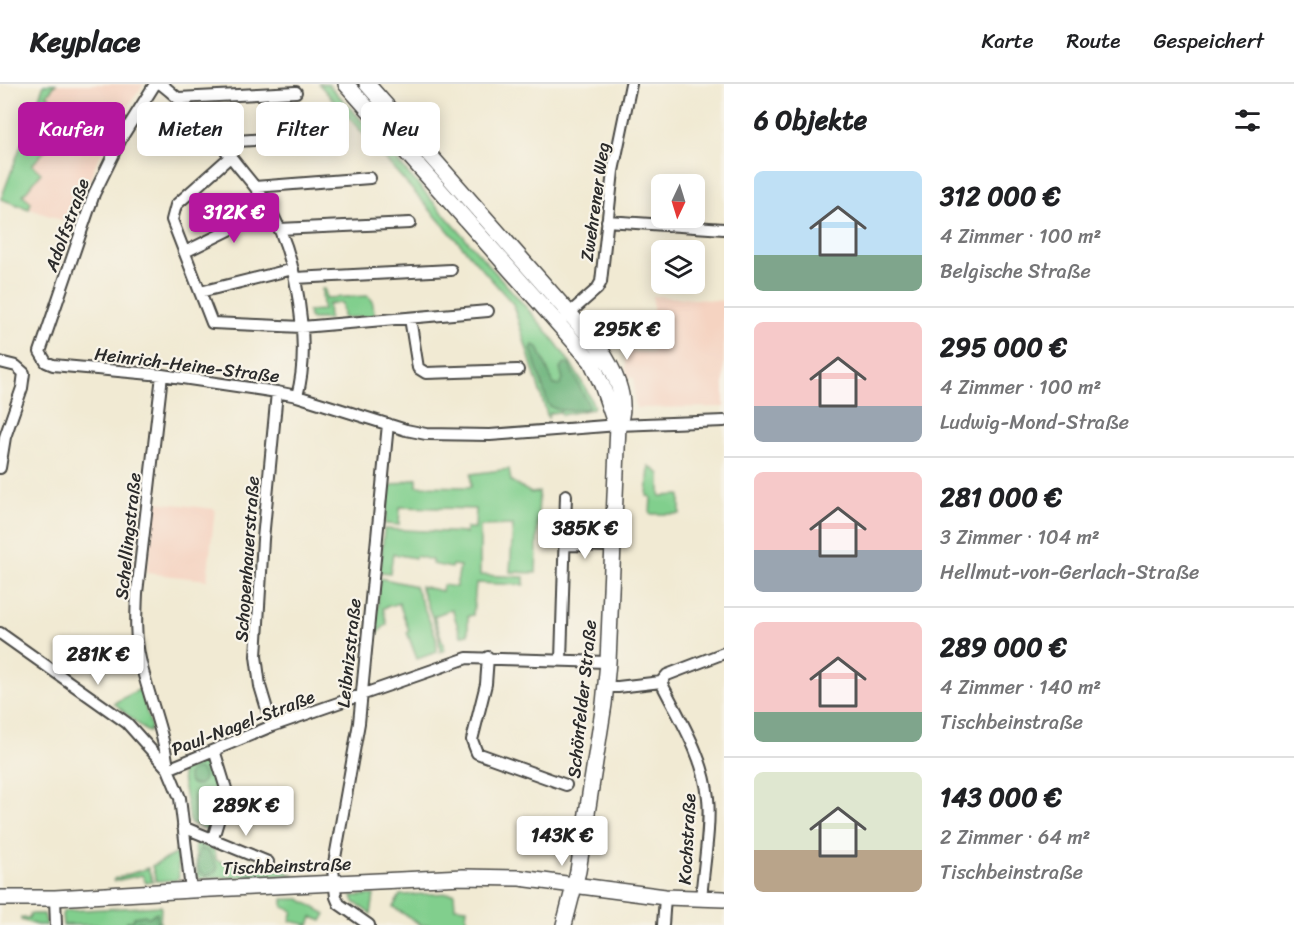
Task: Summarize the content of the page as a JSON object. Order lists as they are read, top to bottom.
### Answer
{
  "streets": {
    "main road": ["Schönfelder Straße", "Tischbeinstraße"],
    "street": [
      "Zwehrener Weg",
      "Adolfstraße",
      "Heinrich-Heine-Straße",
      "Schellingstraße",
      "Schopenhauerstraße",
      "Leibnizstraße",
      "Paul-Nagel-Straße",
      "Kochstraße"
    ]
  },
  "crossings": [
    ["Zwehrener Weg", "Schönfelder Straße"],
    ["Adolfstraße", "Heinrich-Heine-Straße"],
    ["Heinrich-Heine-Straße", "Schellingstraße"],
    ["Heinrich-Heine-Straße", "Schopenhauerstraße"],
    ["Heinrich-Heine-Straße", "Leibnizstraße"],
    ["Heinrich-Heine-Straße", "Schönfelder Straße"],
    ["Schellingstraße", "Paul-Nagel-Straße"],
    ["Schopenhauerstraße", "Paul-Nagel-Straße"],
    ["Leibnizstraße", "Paul-Nagel-Straße"],
    ["Leibnizstraße", "Tischbeinstraße"],
    ["Schönfelder Straße", "Paul-Nagel-Straße"],
    ["Schönfelder Straße", "Tischbeinstraße"],
    ["Kochstraße", "Tischbeinstraße"]
  ],
  "north": "bottom",
  "page": {
    "header": "Keyplace",
    "nav": ["Karte", "Route", "Gespeichert"],
    "heading": "6 Objekte",
    "chip": [
      "Kaufen",
      "Mieten",
      "Filter",
      "Neu"
    ],
    "list": [
      {
        "name": "312 000 €",
        "note": "4 Zimmer · 100 m² · Belgische Straße"
      },
      {
        "name": "295 000 €",
        "note": "4 Zimmer · 100 m² · Ludwig-Mond-Straße"
      },
      {
        "name": "281 000 €",
        "note": "3 Zimmer · 104 m² · Hellmut-von-Gerlach-Straße"
      },
      {
        "name": "289 000 €",
        "note": "4 Zimmer · 140 m² · Tischbeinstraße"
      },
      {
        "name": "143 000 €",
        "note": "2 Zimmer · 64 m² · Tischbeinstraße"
      }
    ],
    "price": [
      "312K €",
      "295K €",
      "385K €",
      "281K €",
      "289K €",
      "143K €"
    ]
  }
}
